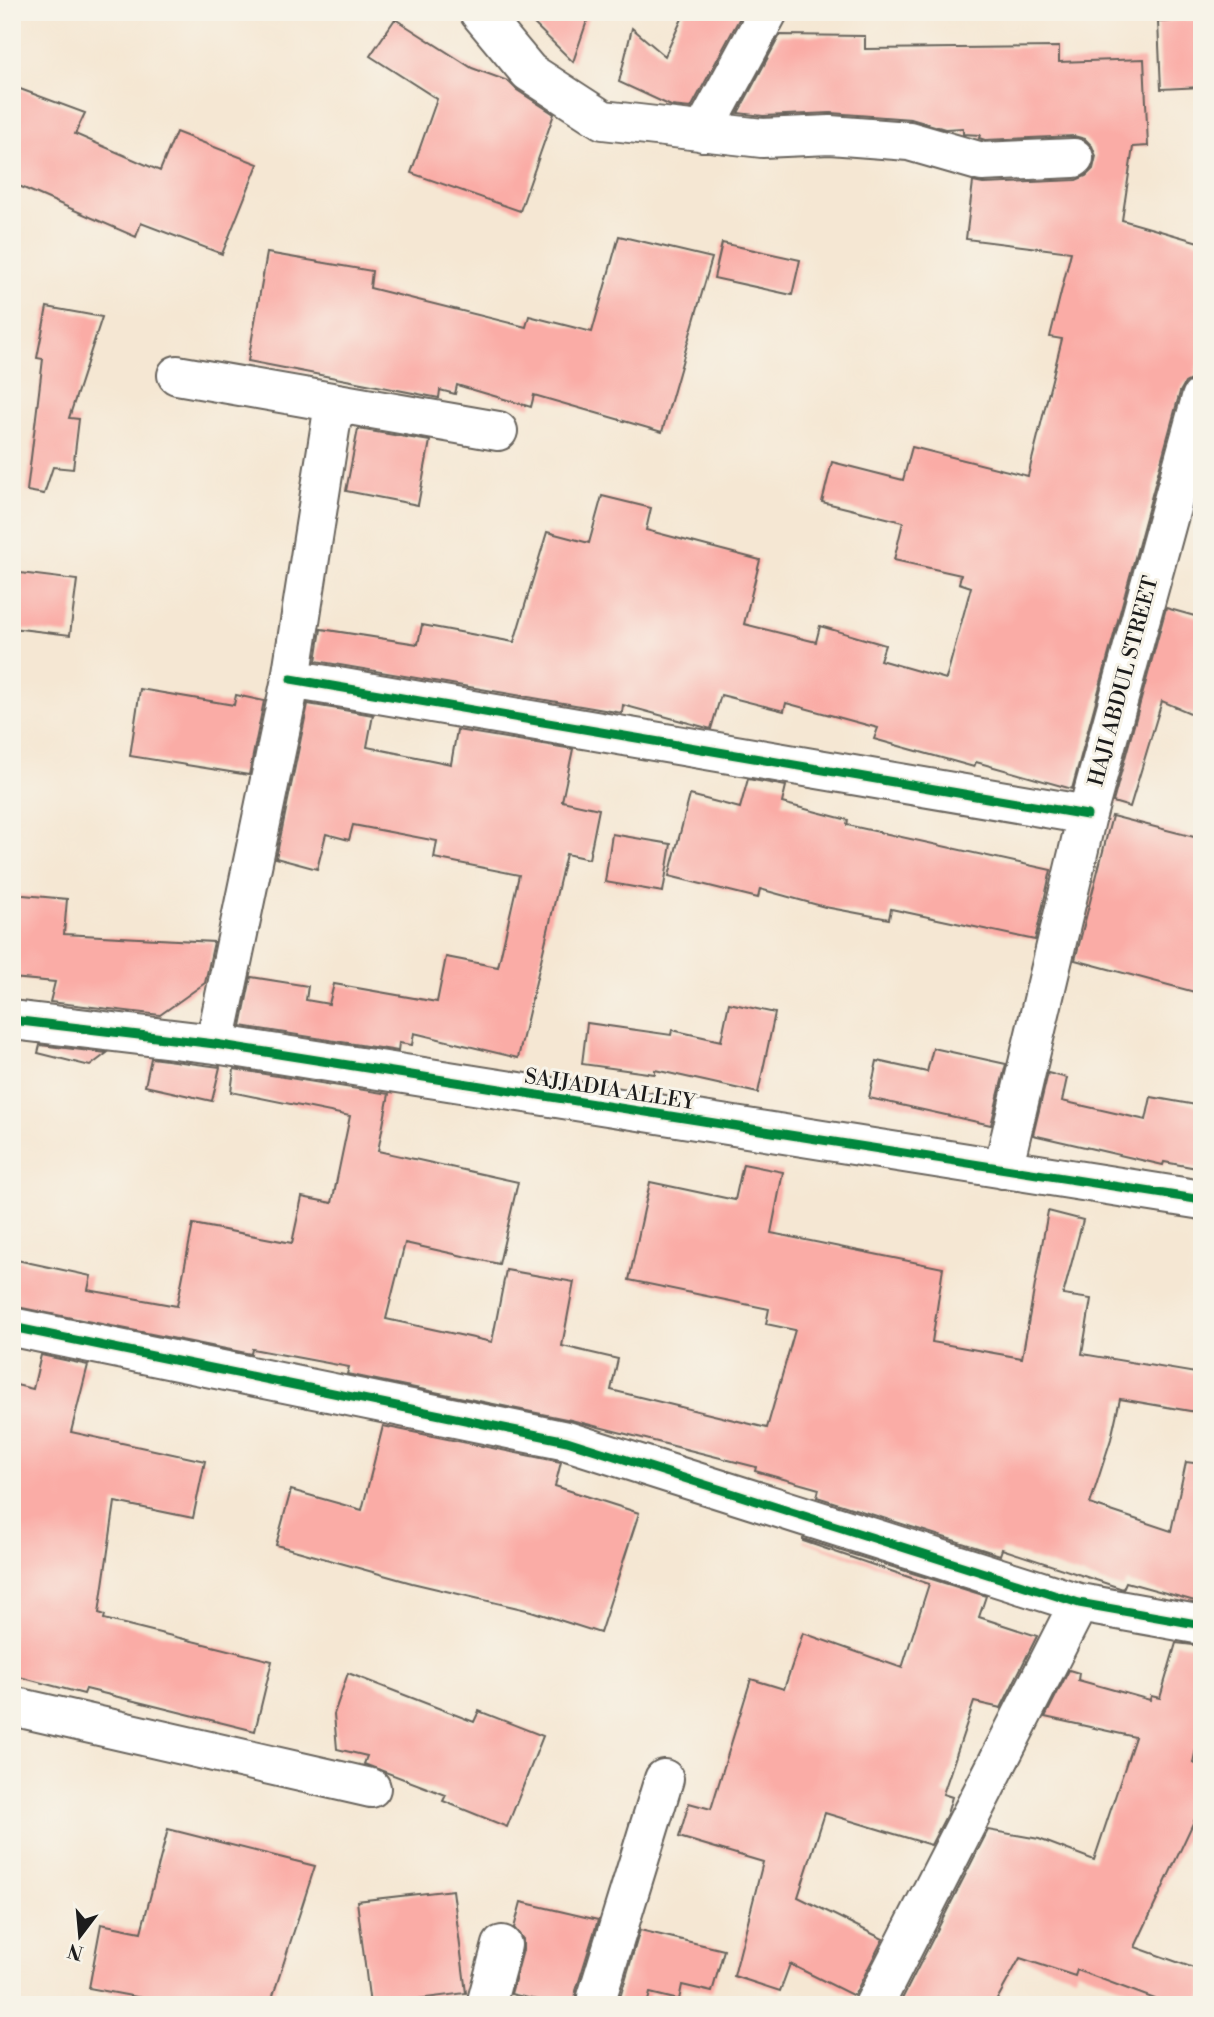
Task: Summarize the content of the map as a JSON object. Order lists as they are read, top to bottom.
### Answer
{
  "streets": {
    "street": ["HAJI ABDUL STREET", "SAJJADIA ALLEY"]
  },
  "crossings": [
    ["HAJI ABDUL STREET", "SAJJADIA ALLEY"]
  ],
  "north": "bottom"
}
